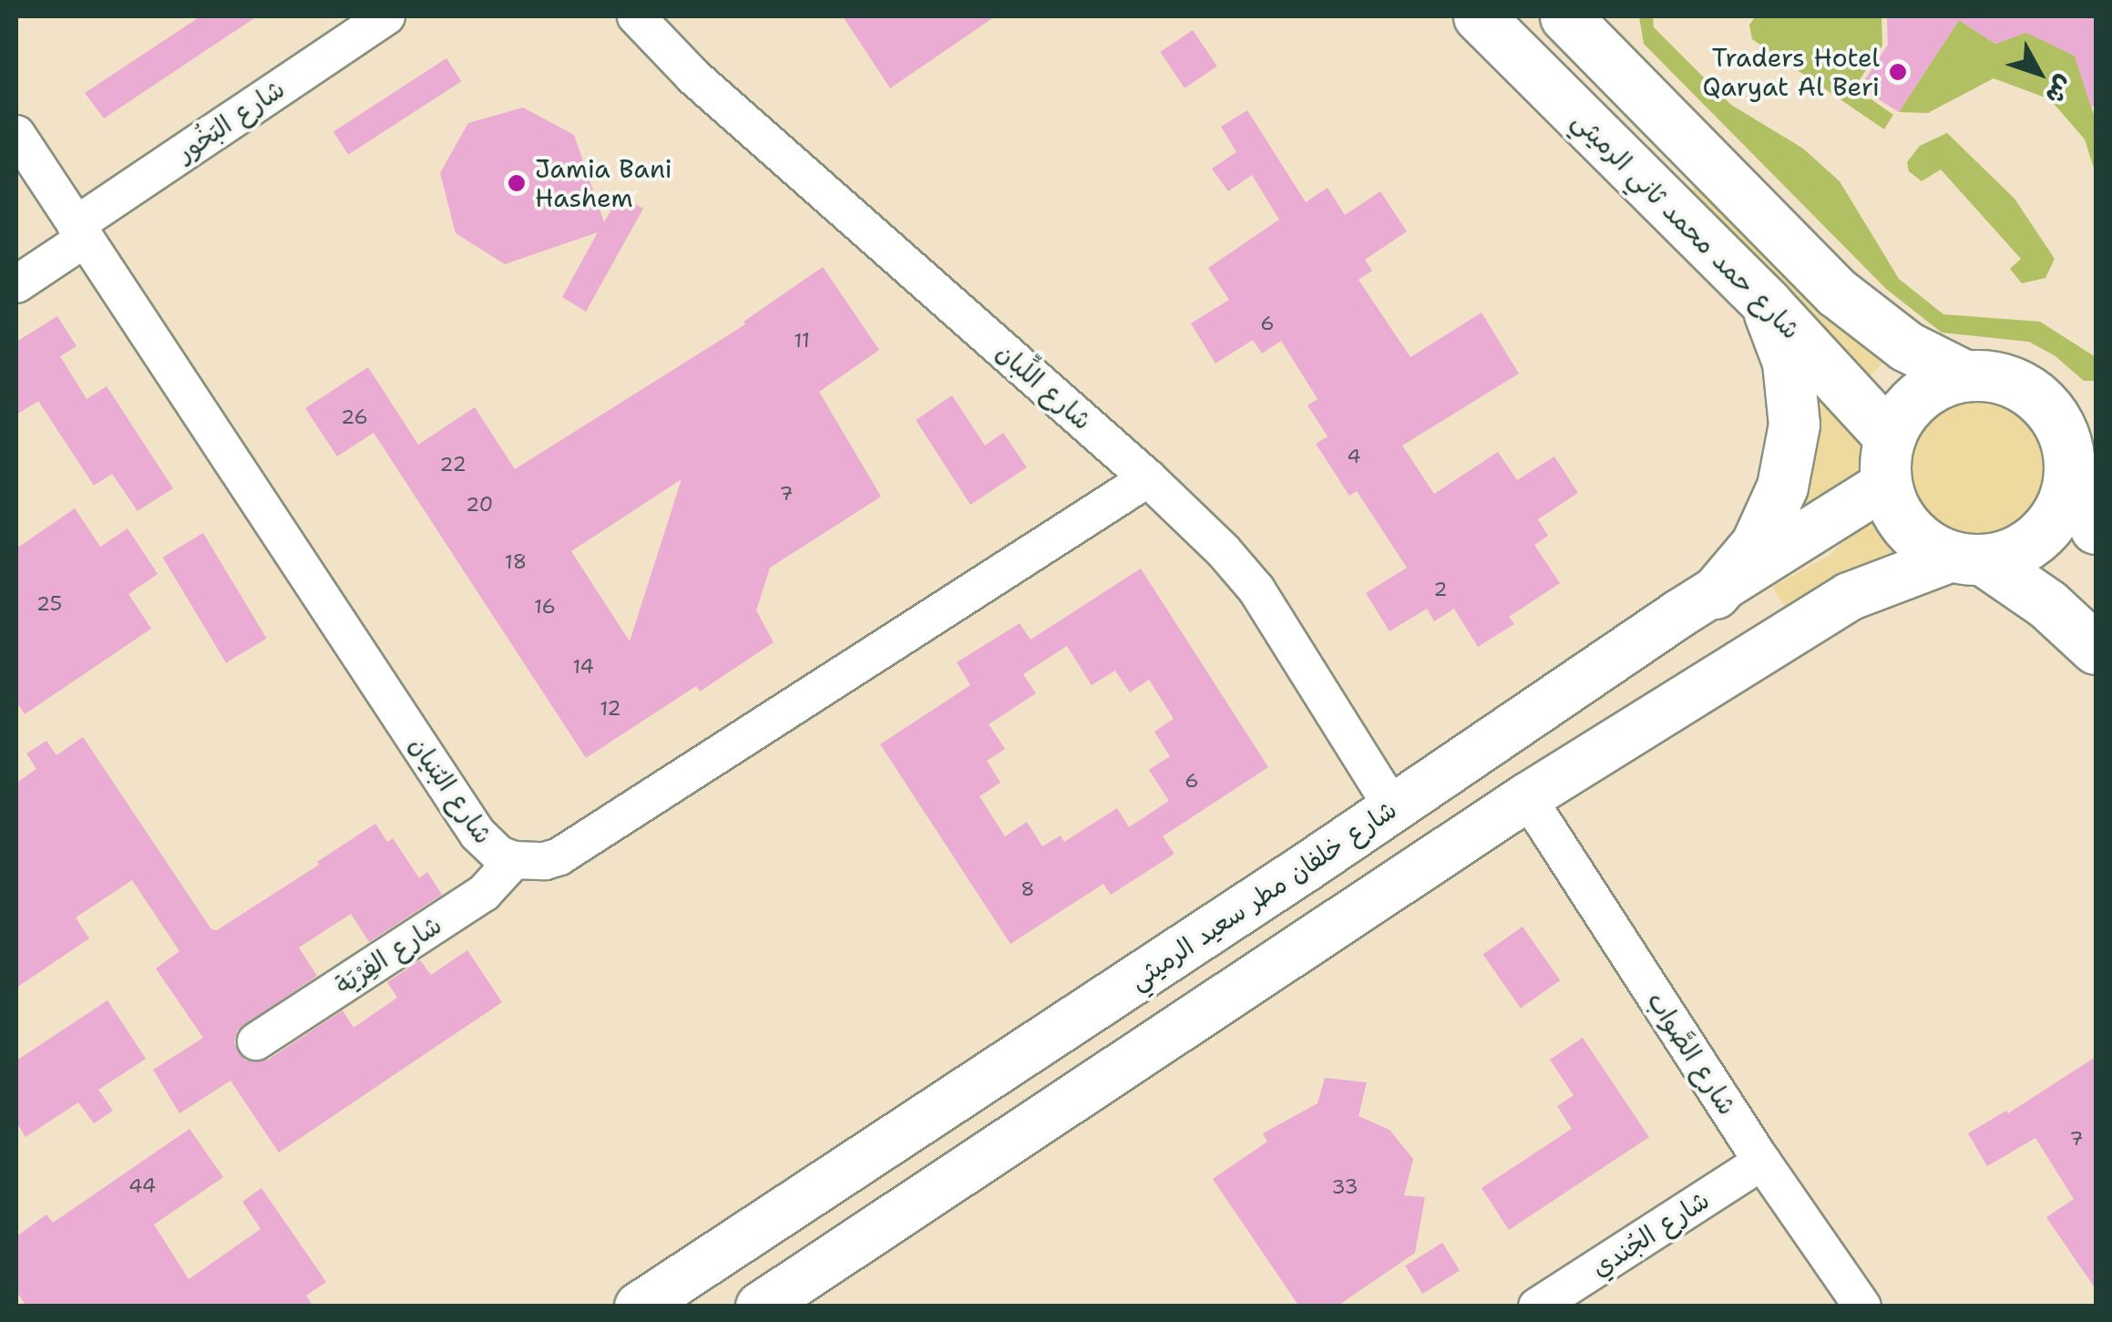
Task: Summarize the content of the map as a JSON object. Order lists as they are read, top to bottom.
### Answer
{
  "streets": {
    "main road": ["شارع حمد محمد ثاني الرميثي"],
    "street": [
      "شارع البَخُور",
      "شارع اللِّبان",
      "شارع البُنيان",
      "شارع خلفان مطر سعيد الرميثي",
      "شارع الفِرْيَة",
      "شارع الصَّواب",
      "شارع الجُندي"
    ]
  },
  "crossings": [
    ["شارع البَخُور", "شارع البُنيان"],
    ["شارع حمد محمد ثاني الرميثي", "شارع خلفان مطر سعيد الرميثي"],
    ["شارع اللِّبان", "شارع البُنيان"],
    ["شارع اللِّبان", "شارع خلفان مطر سعيد الرميثي"],
    ["شارع البُنيان", "شارع الفِرْيَة"],
    ["شارع الصَّواب", "شارع الجُندي"]
  ],
  "places": ["Traders Hotel Qaryat Al Beri", "Jamia Bani Hashem"],
  "house_numbers": [
    "6",
    "11",
    "26",
    "4",
    "22",
    "7",
    "20",
    "18",
    "2",
    "25",
    "16",
    "14",
    "12",
    "6",
    "8",
    "7",
    "44",
    "33"
  ],
  "north": "bottom right"
}
